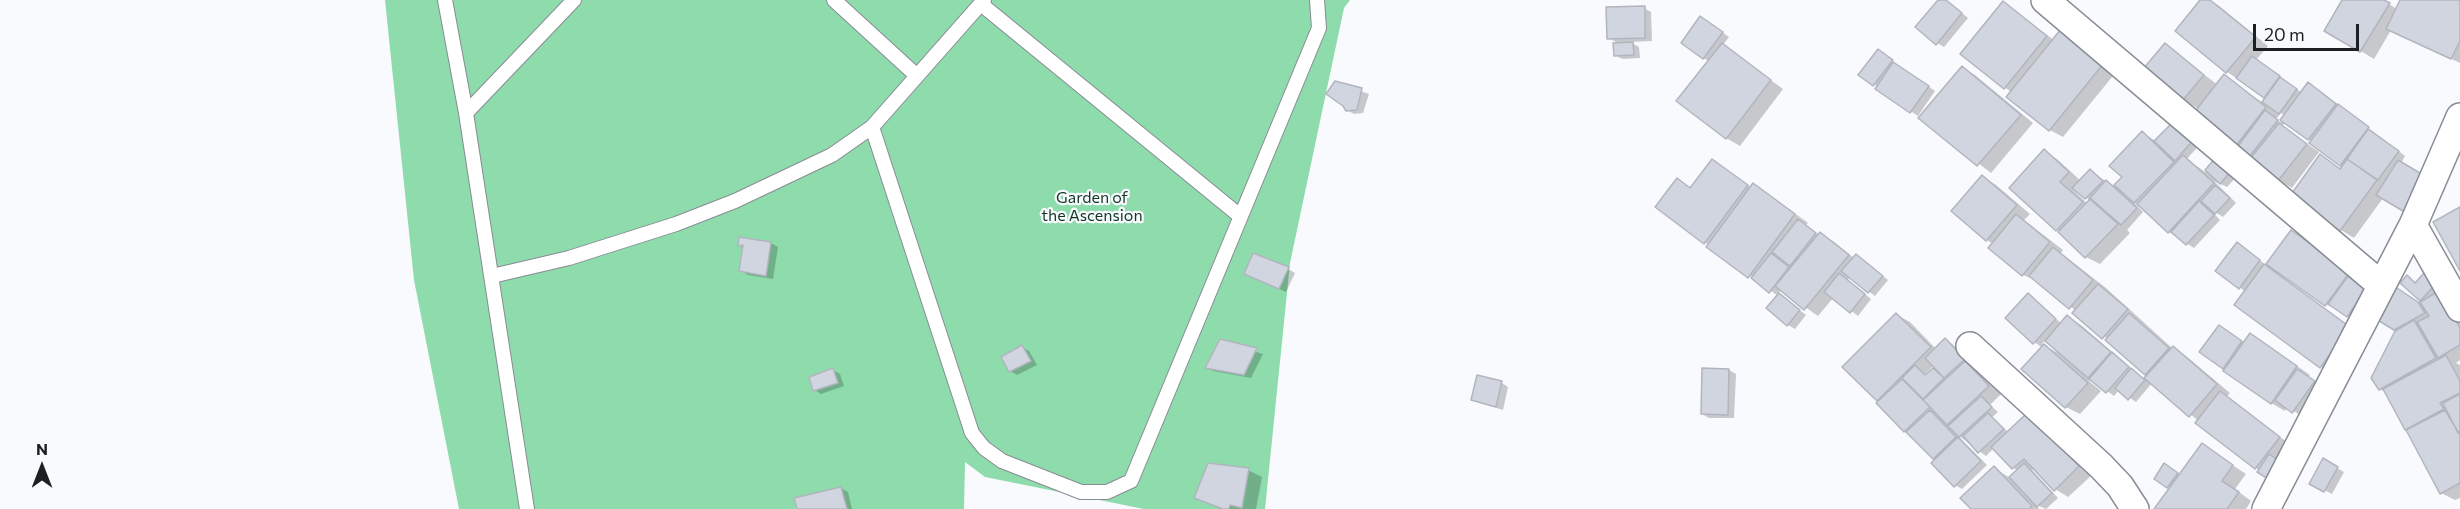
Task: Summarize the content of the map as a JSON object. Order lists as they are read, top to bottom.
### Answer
{
  "parks": ["Garden of the Ascension"],
  "scale_bar": "20 m",
  "north": "top"
}
